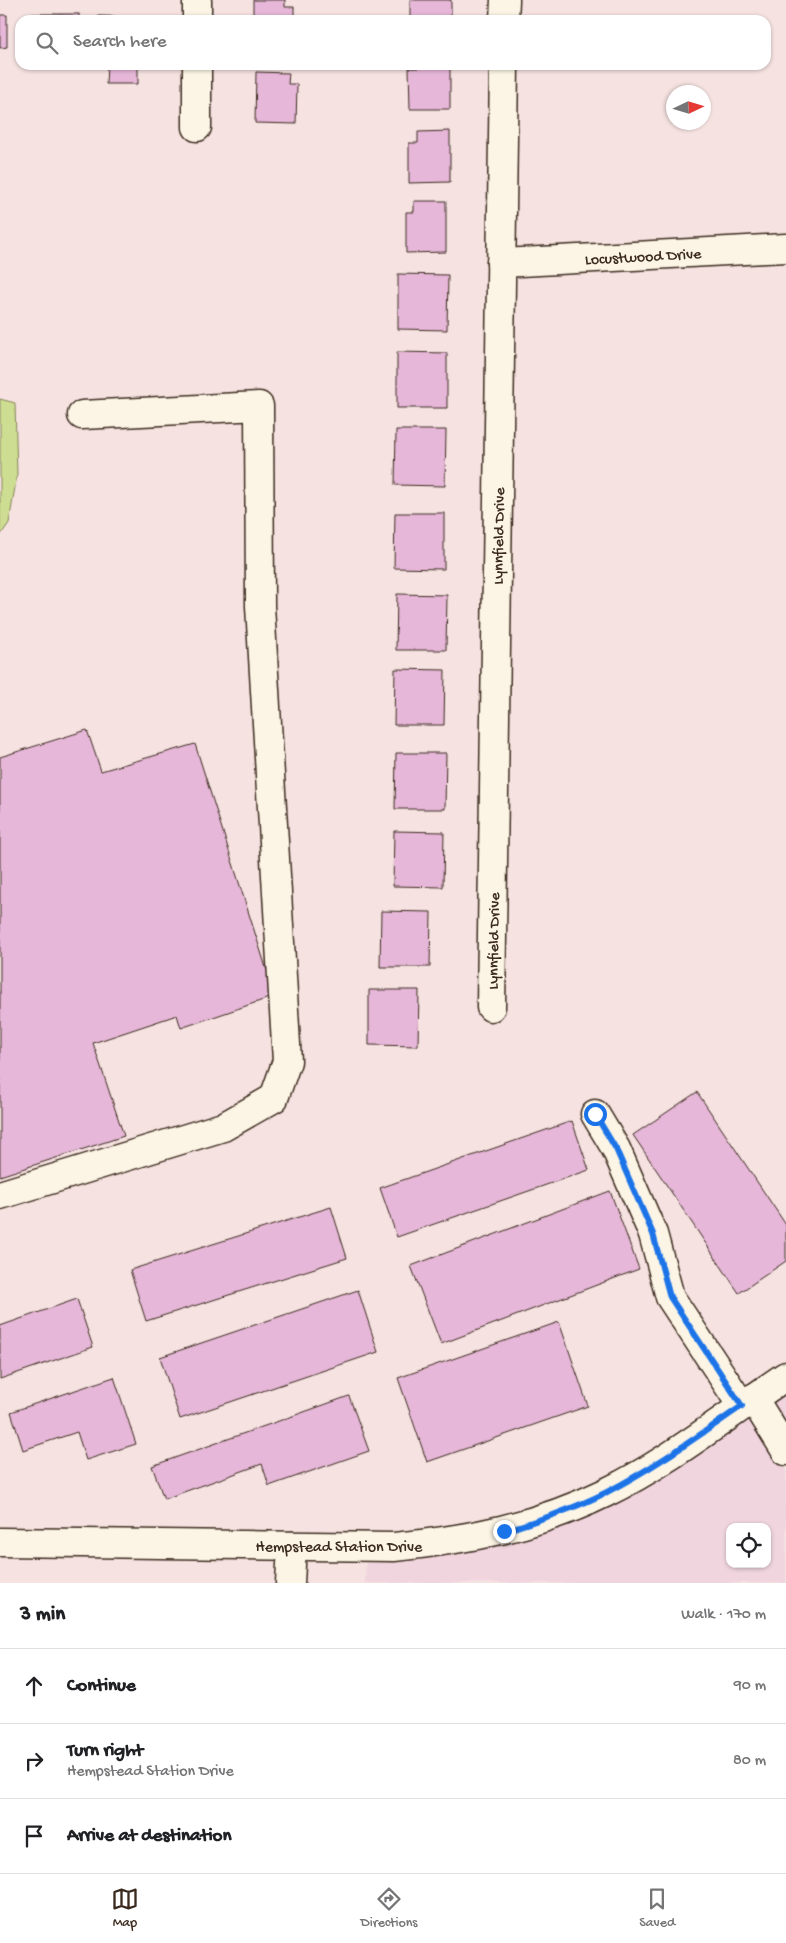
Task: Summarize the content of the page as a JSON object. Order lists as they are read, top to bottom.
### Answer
{
  "streets": {
    "street": ["Locustwood Drive", "Lynnfield Drive", "Hempstead Station Drive"]
  },
  "crossings": [
    ["Locustwood Drive", "Lynnfield Drive"]
  ],
  "north": "right",
  "page": {
    "search": "Search here",
    "heading": ["3 min", "Walk · 170 m"],
    "list": [
      ["Continue", "90 m"],
      ["Turn right", "Hempstead Station Drive", "80 m"],
      "Arrive at destination"
    ],
    "nav": ["Map", "Directions", "Saved"]
  }
}
